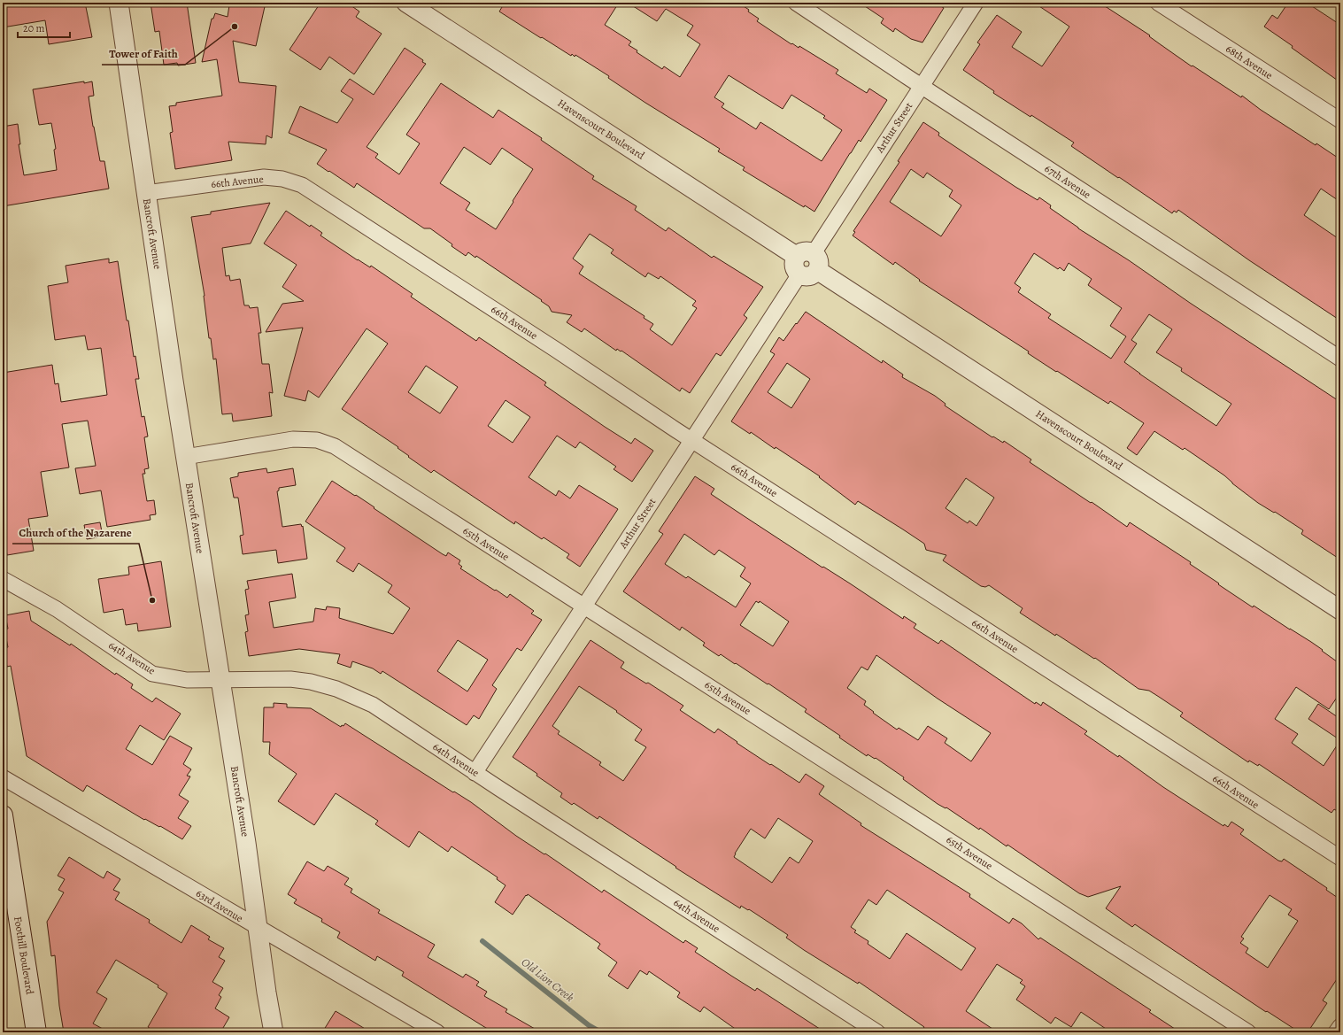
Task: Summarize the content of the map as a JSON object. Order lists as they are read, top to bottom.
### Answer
{
  "streets": {
    "main road": ["Foothill Boulevard"],
    "street": [
      "68th Avenue",
      "Arthur Street",
      "Havenscourt Boulevard",
      "66th Avenue",
      "67th Avenue",
      "Bancroft Avenue",
      "65th Avenue",
      "64th Avenue",
      "63rd Avenue"
    ]
  },
  "crossings": [
    ["Arthur Street", "Havenscourt Boulevard"],
    ["Arthur Street", "66th Avenue"],
    ["Arthur Street", "67th Avenue"],
    ["Arthur Street", "65th Avenue"],
    ["Arthur Street", "64th Avenue"],
    ["66th Avenue", "Bancroft Avenue"],
    ["Bancroft Avenue", "65th Avenue"],
    ["Bancroft Avenue", "64th Avenue"],
    ["Bancroft Avenue", "63rd Avenue"]
  ],
  "water": ["Old Lion Creek"],
  "places": ["Tower of Faith", "Church of the Nazarene"],
  "scale_bar": "20 m"
}
